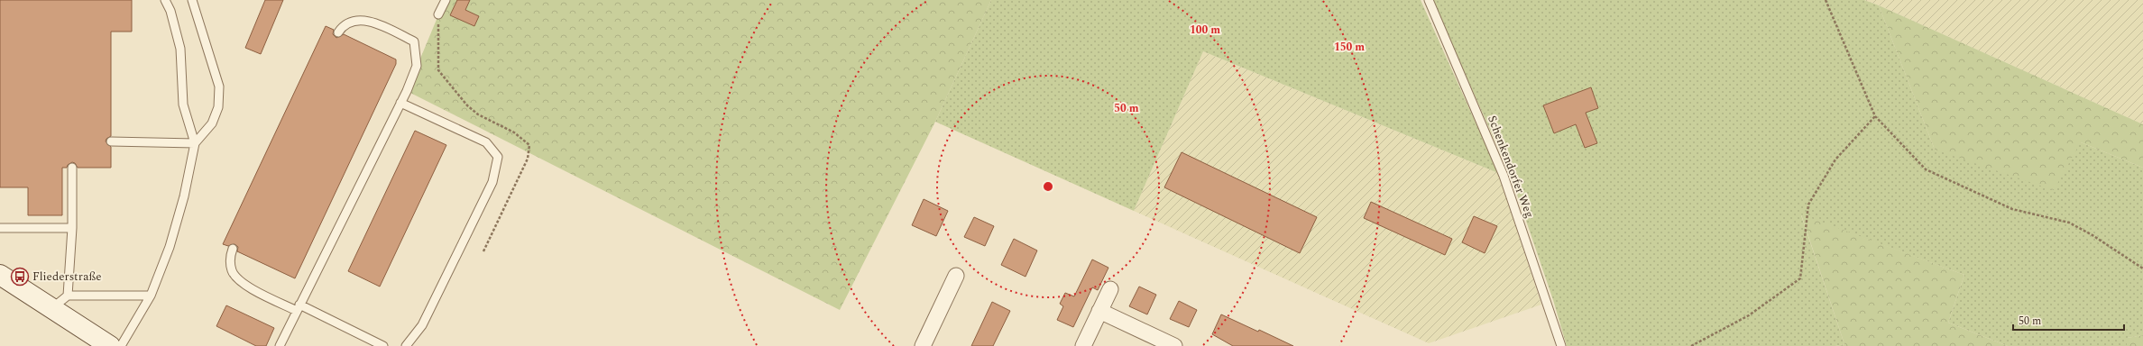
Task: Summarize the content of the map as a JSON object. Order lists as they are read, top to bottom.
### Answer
{
  "streets": {
    "lane": ["Schenkendorfer Weg"]
  },
  "places": {
    "bus stop": ["Fliederstraße"]
  },
  "scale_bar": "50 m",
  "rings": ["100 m", "150 m", "50 m"]
}
